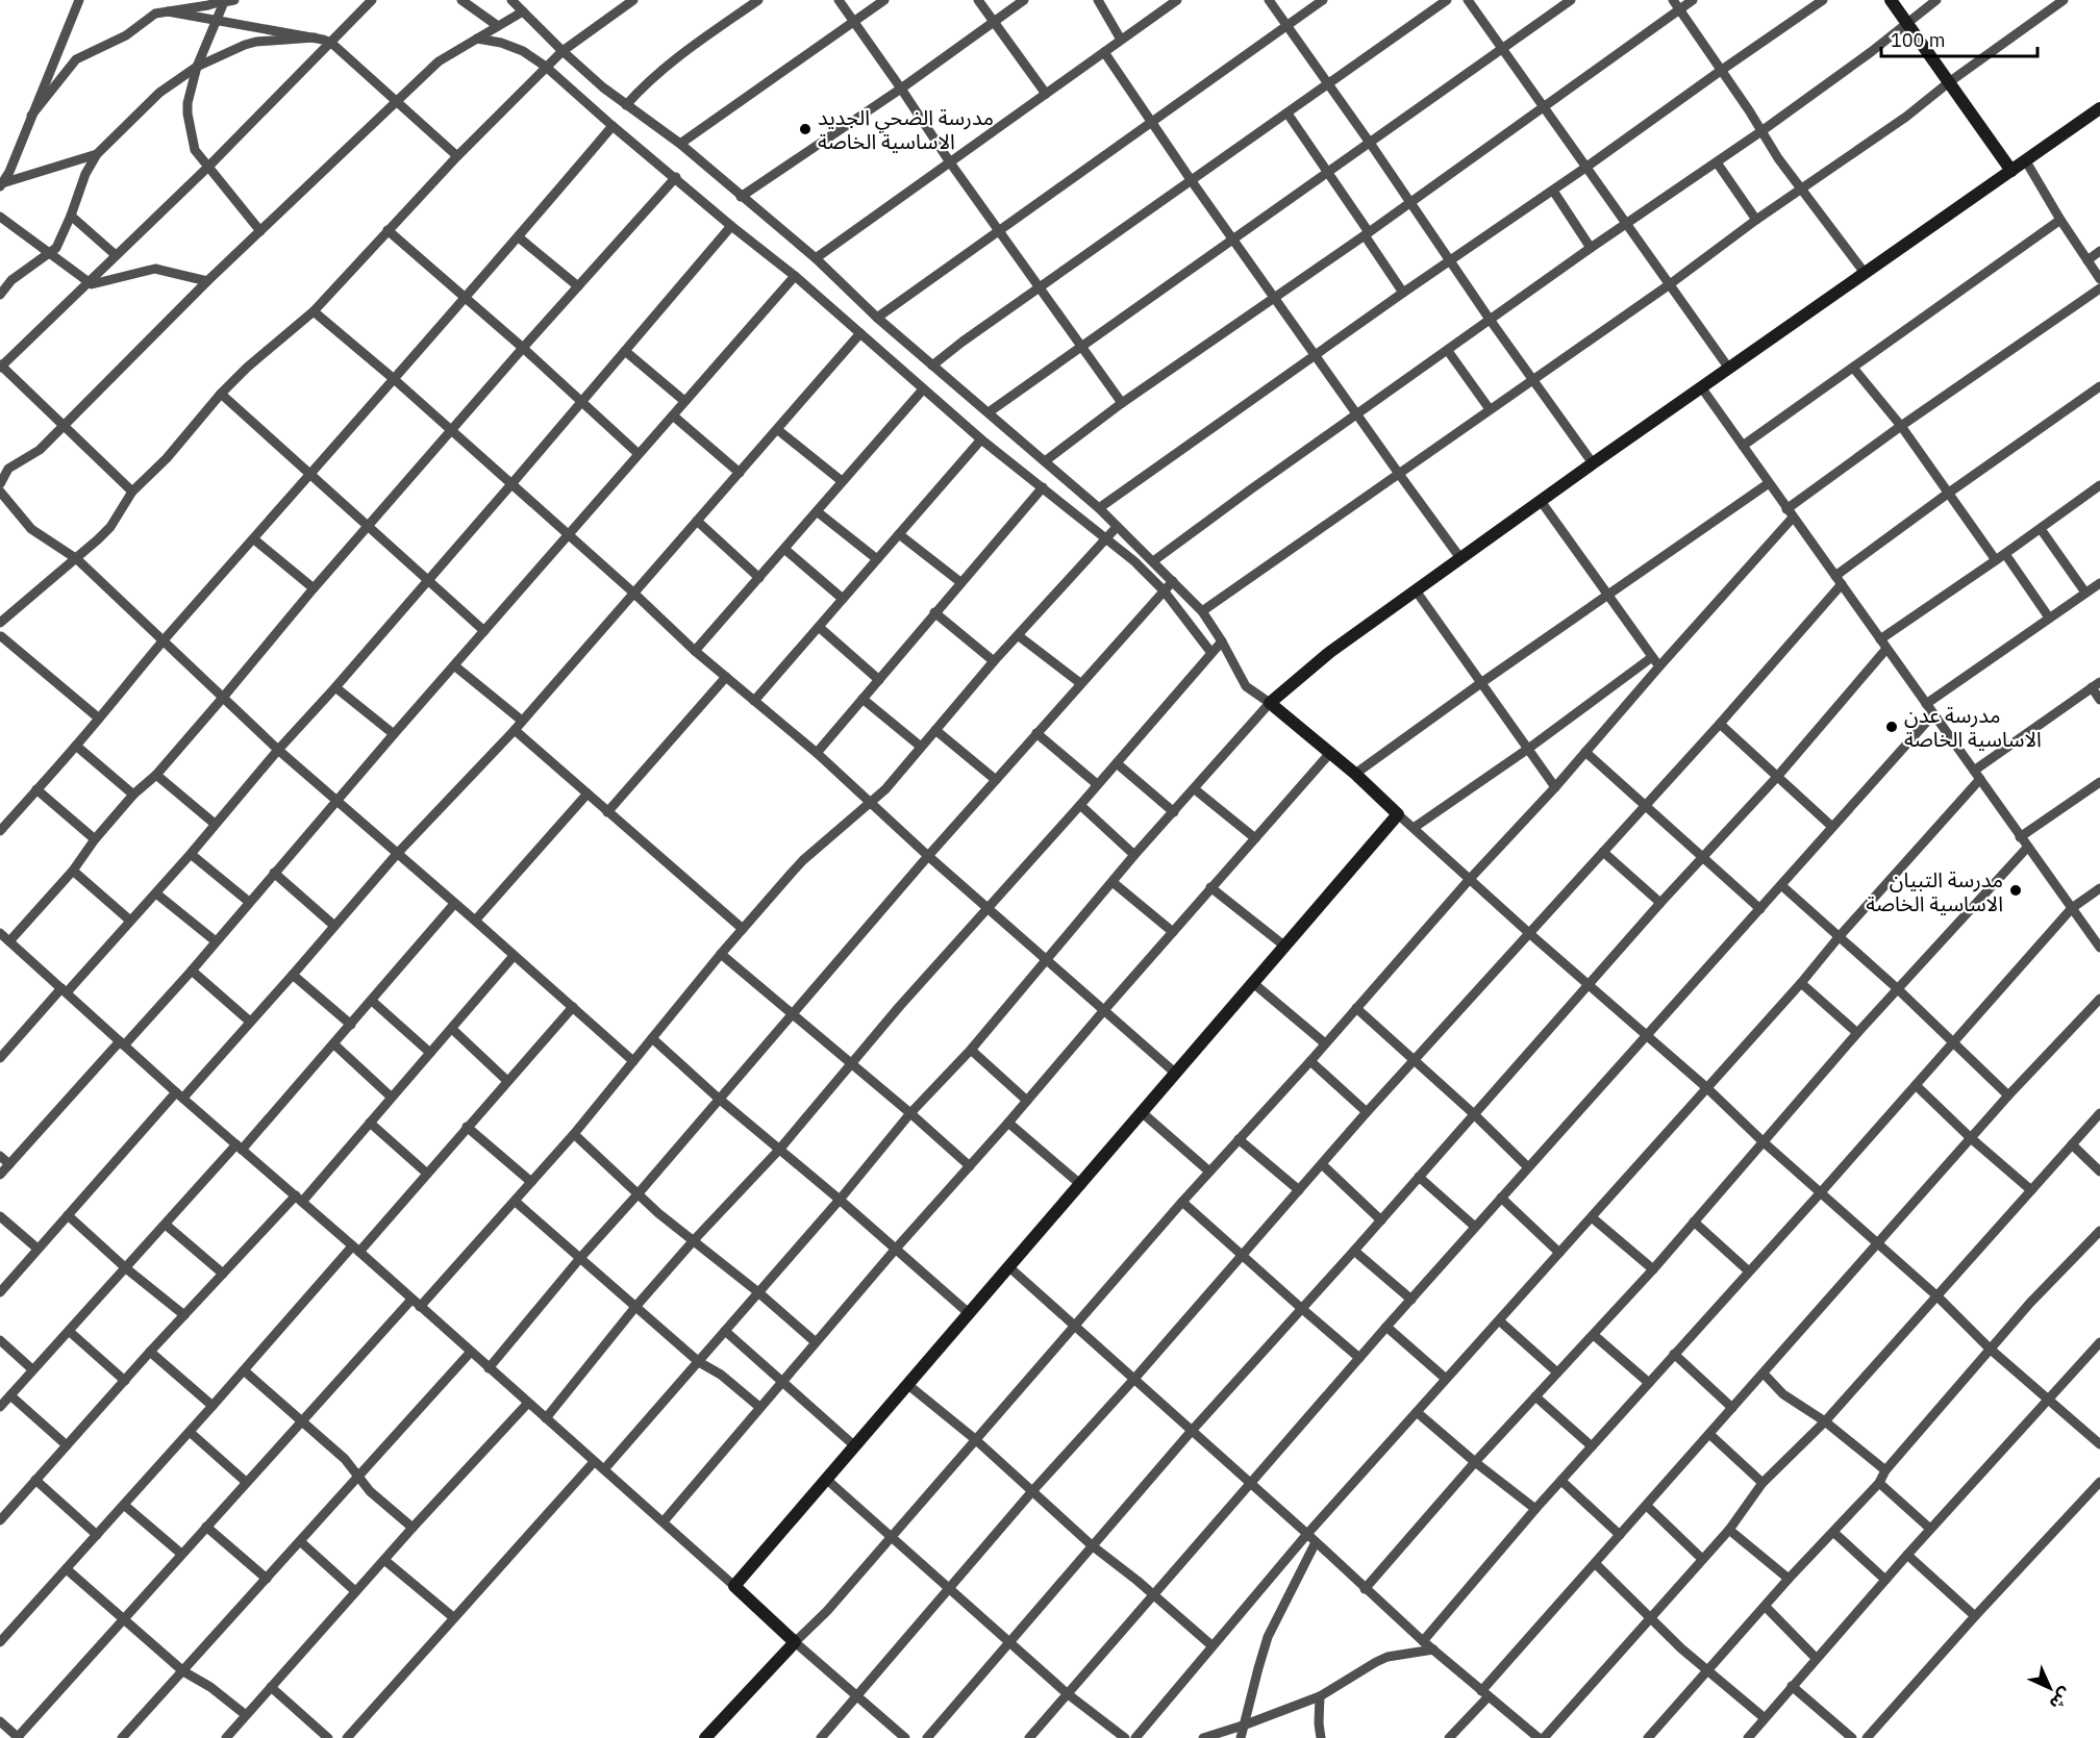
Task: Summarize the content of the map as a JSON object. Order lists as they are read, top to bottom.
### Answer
{
  "places": ["مدرسة الضحي الجديد الاساسية الخاصة", "مدرسة عدن الاساسية الخاصة", "مدرسة التبيان الاساسية الخاصة"],
  "scale_bar": "100 m",
  "north": "bottom right"
}
